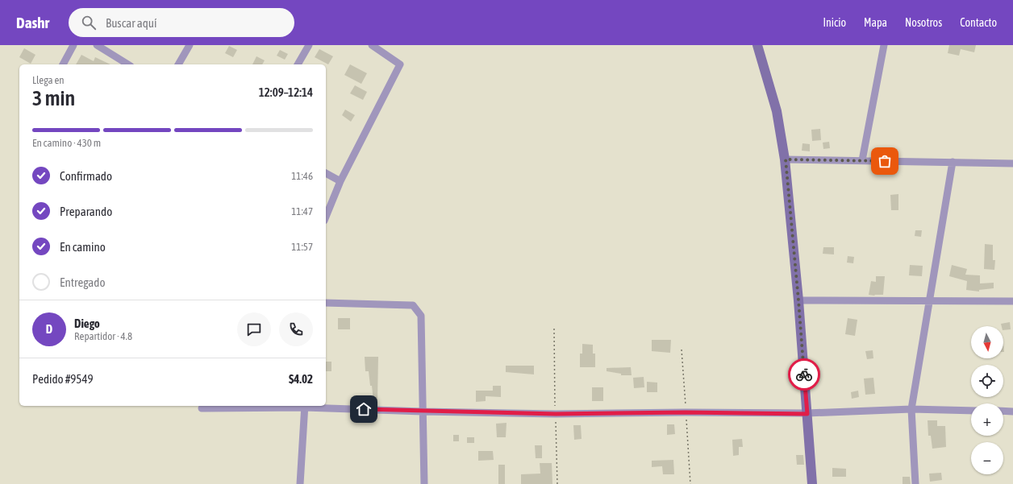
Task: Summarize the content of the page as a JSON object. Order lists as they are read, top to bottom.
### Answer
{
  "north": "bottom",
  "page": {
    "header": "Dashr",
    "search": "Buscar aquí",
    "nav": [
      "Inicio",
      "Mapa",
      "Nosotros",
      "Contacto"
    ],
    "heading": ["3 min", "Llega en", "12:09–12:14"],
    "panel": [
      "Diego",
      "Repartidor · 4.8",
      "Pedido #9549",
      "$4.02"
    ],
    "bar": "En camino · 430 m",
    "list": [
      ["Confirmado", "11:46"],
      ["Preparando", "11:47"],
      ["En camino", "11:57"],
      "Entregado"
    ],
    "round": "D",
    "map_buttons": ["+", "−"]
  }
}
